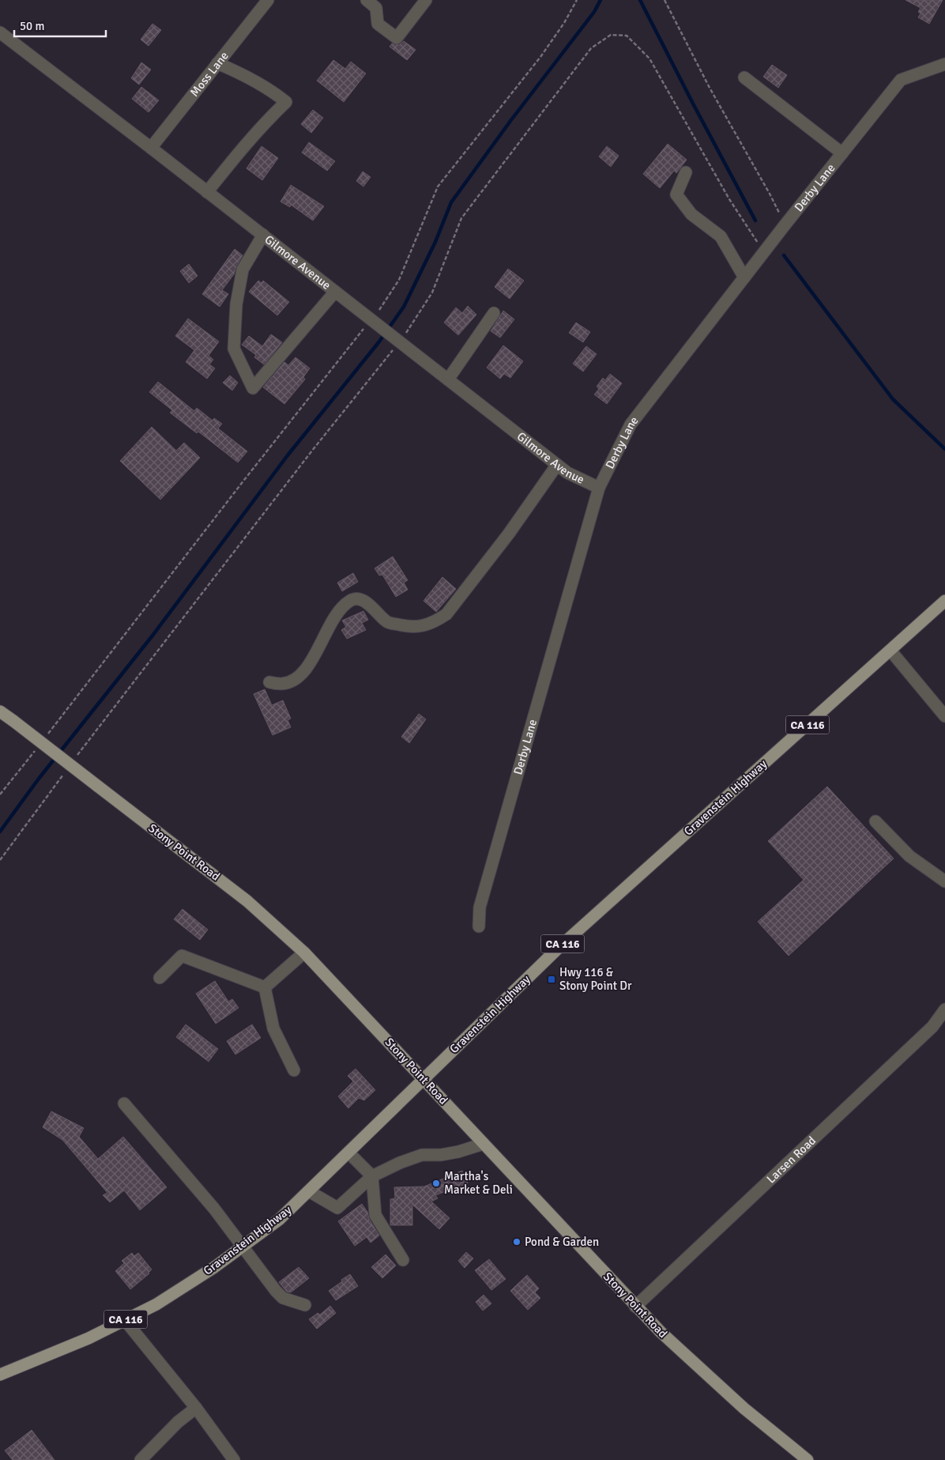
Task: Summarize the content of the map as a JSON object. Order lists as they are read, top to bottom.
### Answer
{
  "streets": {
    "main road": ["CA 116", "Gravenstein Highway", "Stony Point Road"],
    "street": [
      "Moss Lane",
      "Derby Lane",
      "Gilmore Avenue",
      "Larsen Road"
    ]
  },
  "crossings": [
    ["Moss Lane", "Gilmore Avenue"],
    ["Derby Lane", "Gilmore Avenue"],
    ["Gravenstein Highway", "Stony Point Road"],
    ["Stony Point Road", "Larsen Road"]
  ],
  "places": {
    "transit": ["Hwy 116 & Stony Point Dr"],
    "other": ["Martha's Market & Deli", "Pond & Garden"]
  },
  "scale_bar": "50 m"
}
